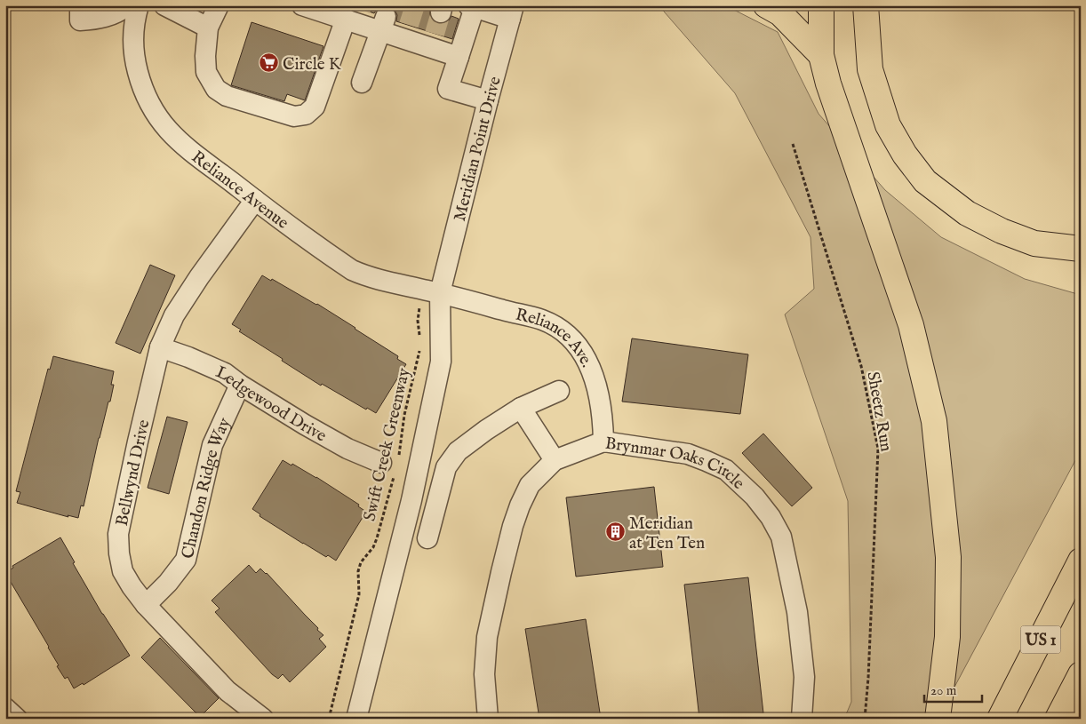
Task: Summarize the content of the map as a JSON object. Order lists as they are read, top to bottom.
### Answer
{
  "streets": {
    "highway": ["US 1"],
    "street": [
      "Meridian Point Drive",
      "Reliance Avenue",
      "Reliance Ave.",
      "Ledgewood Drive",
      "Brynmar Oaks Circle",
      "Bellwynd Drive",
      "Chandon Ridge Way"
    ],
    "path": ["Sheetz Run", "Swift Creek Greenway"]
  },
  "crossings": [
    ["Meridian Point Drive", "Reliance Avenue"],
    ["Meridian Point Drive", "Reliance Ave."],
    ["Reliance Avenue", "Reliance Ave."],
    ["Reliance Avenue", "Bellwynd Drive"],
    ["Reliance Ave.", "Brynmar Oaks Circle"],
    ["Ledgewood Drive", "Swift Creek Greenway"],
    ["Ledgewood Drive", "Bellwynd Drive"],
    ["Ledgewood Drive", "Chandon Ridge Way"],
    ["Bellwynd Drive", "Chandon Ridge Way"]
  ],
  "places": {
    "supermarket": ["Circle K"],
    "building": ["Meridian at Ten Ten"]
  },
  "scale_bar": "20 m"
}
